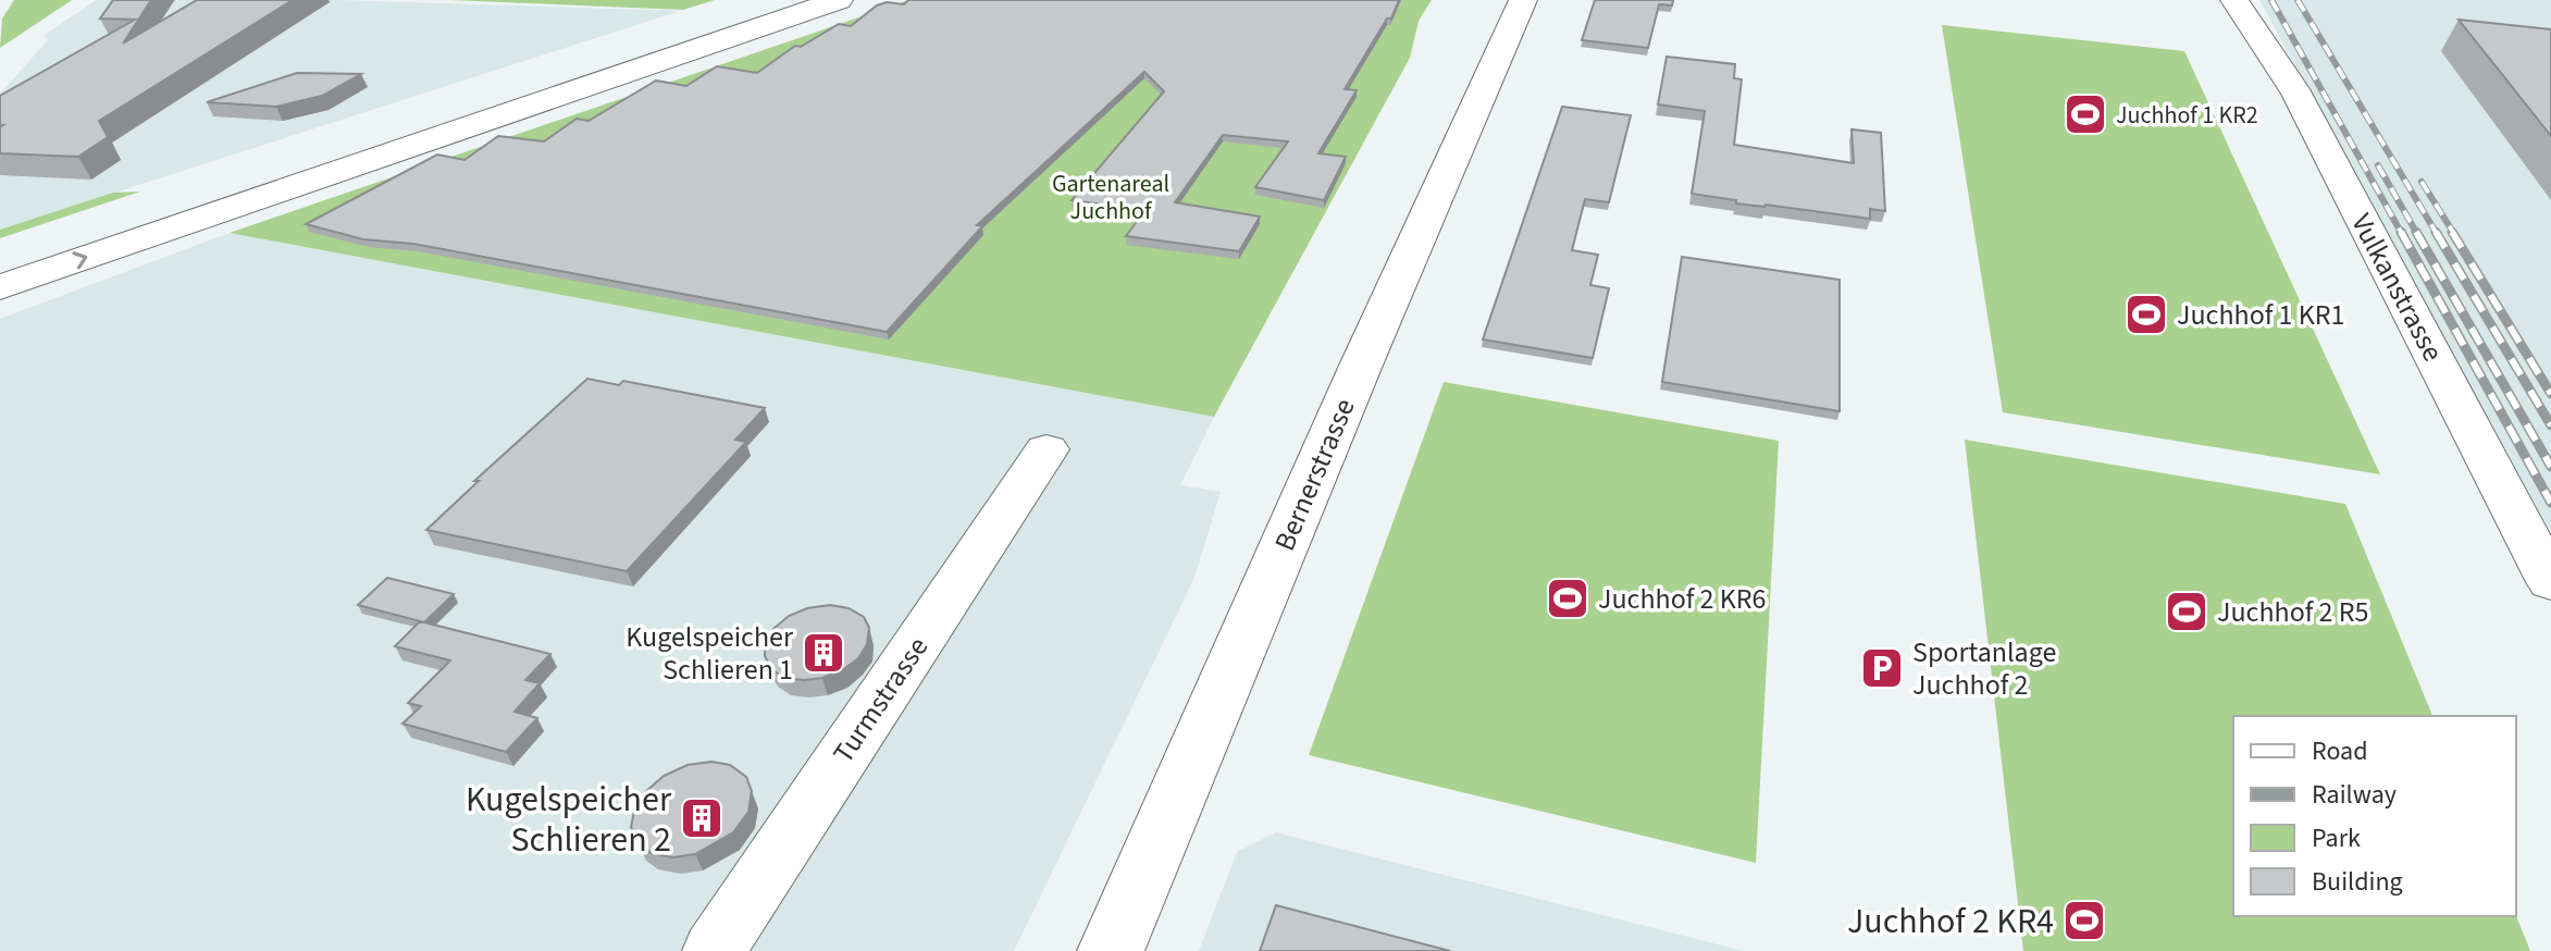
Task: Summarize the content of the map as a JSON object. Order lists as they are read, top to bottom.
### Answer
{
  "streets": {
    "main road": ["Bernerstrasse"],
    "street": ["Vulkanstrasse", "Turmstrasse"]
  },
  "parks": ["Gartenareal Juchhof"],
  "places": {
    "sports": [
      "Juchhof 1 KR2",
      "Juchhof 1 KR1",
      "Juchhof 2 KR6",
      "Juchhof 2 R5",
      "Juchhof 2 KR4"
    ],
    "building": ["Kugelspeicher Schlieren 1", "Kugelspeicher Schlieren 2"],
    "parking": ["Sportanlage Juchhof 2"]
  },
  "legend": [
    "Road",
    "Railway",
    "Park",
    "Building"
  ]
}
